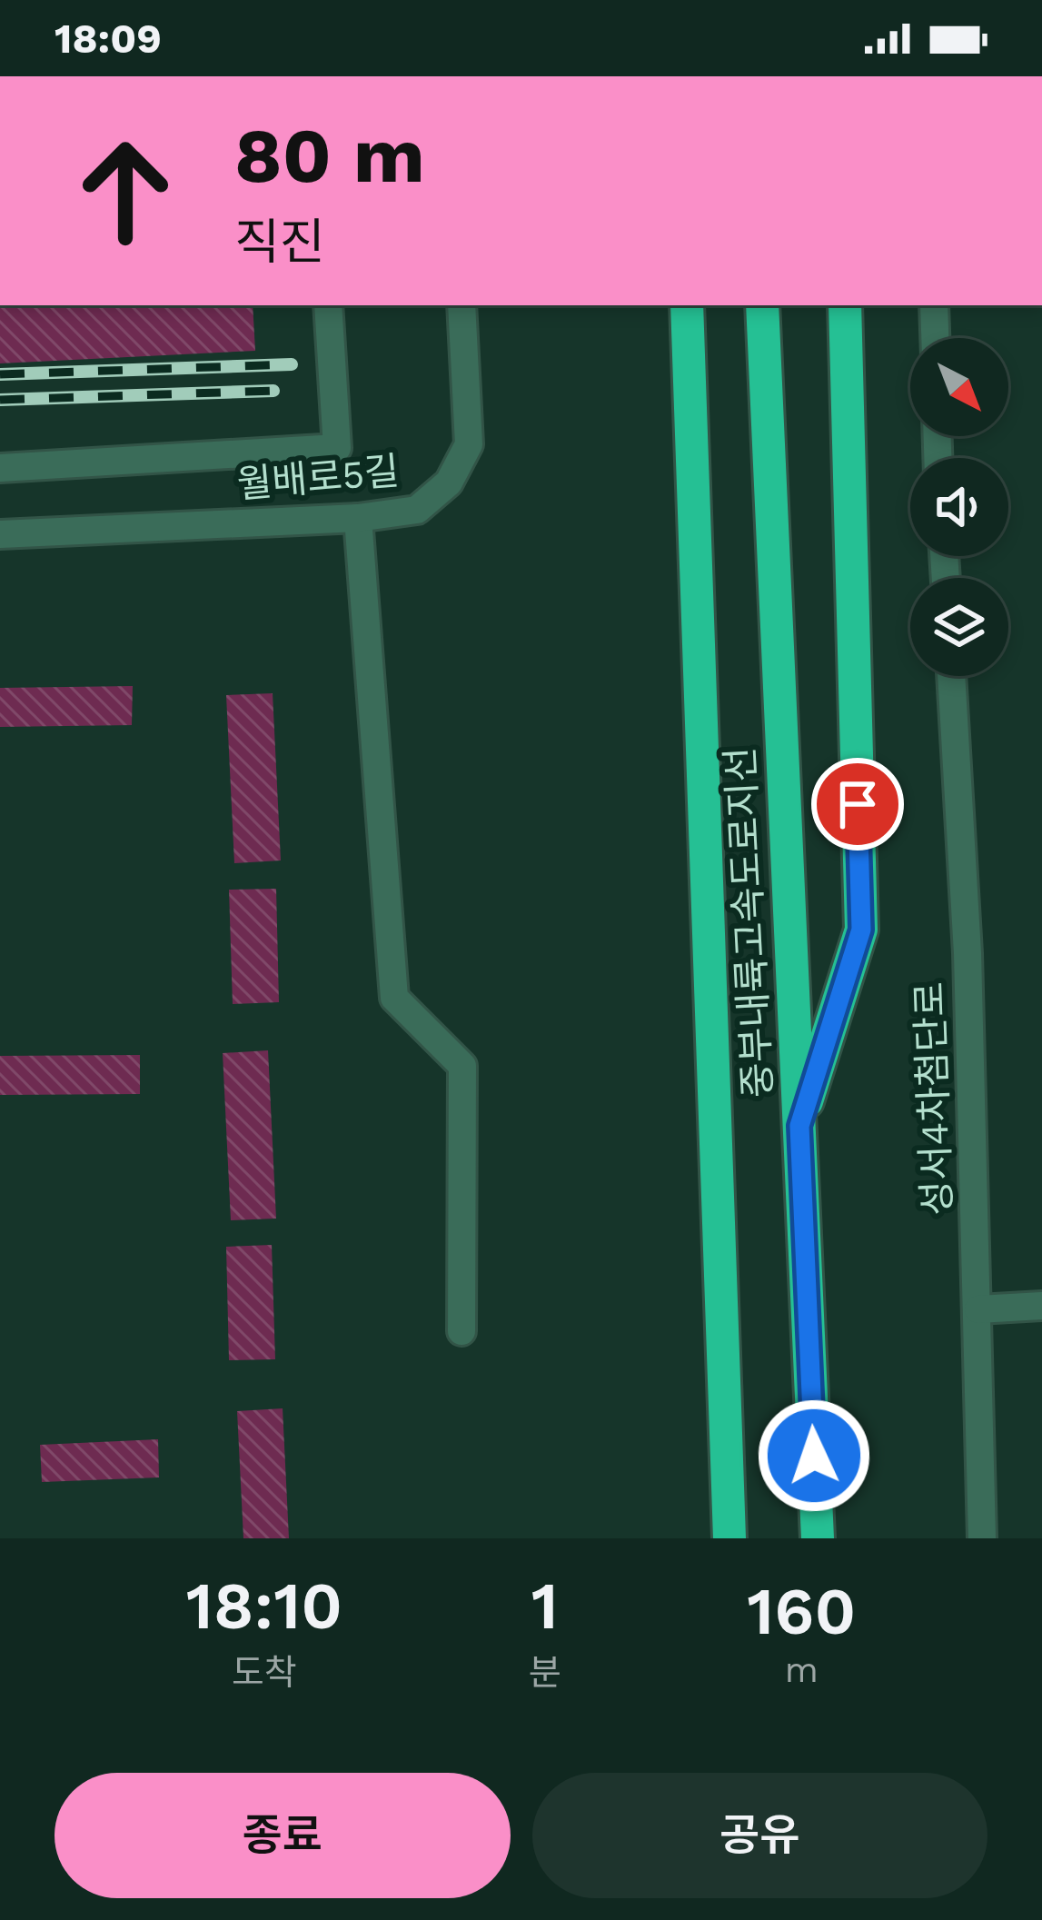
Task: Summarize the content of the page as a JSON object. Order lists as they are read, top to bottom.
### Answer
{
  "streets": {
    "highway": ["중부내륙고속도로지선"],
    "street": ["월배로5길", "성서4차첨단로"]
  },
  "north": "bottom right",
  "page": {
    "status": "18:09",
    "turn": ["80 m", "직진"],
    "eta": [
      "18:10",
      "도착",
      "1",
      "분",
      "160",
      "m"
    ],
    "buttons": ["종료", "공유"]
  }
}
